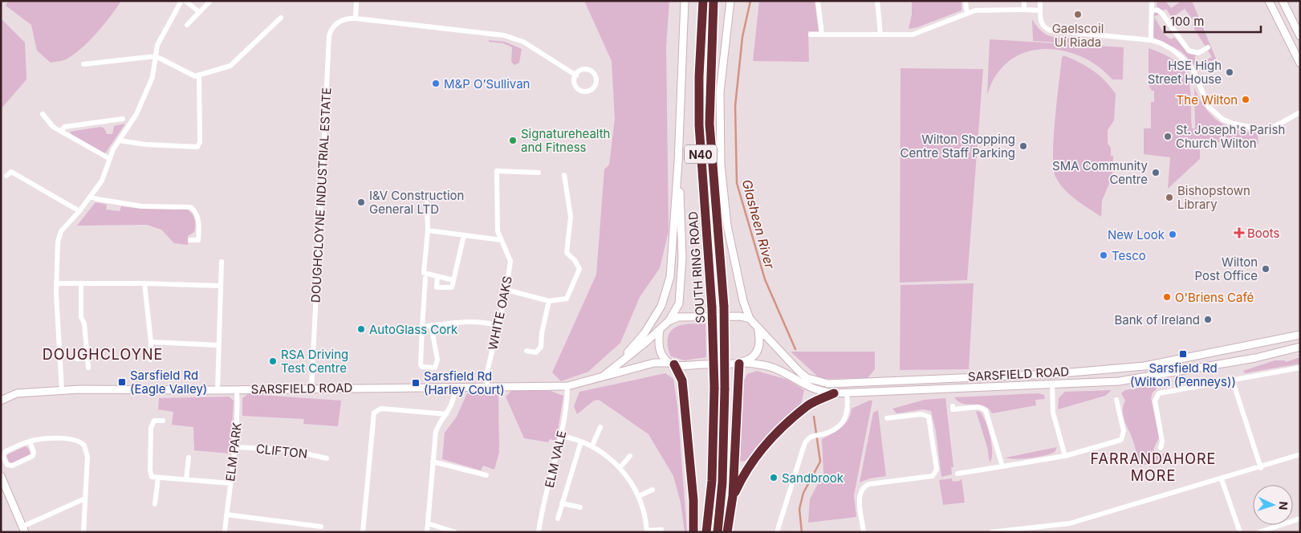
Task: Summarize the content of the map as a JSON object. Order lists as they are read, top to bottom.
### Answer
{
  "streets": {
    "highway": ["N40", "SOUTH RING ROAD"],
    "main road": ["SARSFIELD ROAD"],
    "street": [
      "DOUGHCLOYNE INDUSTRIAL ESTATE",
      "WHITE OAKS",
      "CLIFTON",
      "ELM PARK",
      "ELM VALE"
    ]
  },
  "crossings": [
    ["DOUGHCLOYNE INDUSTRIAL ESTATE", "SARSFIELD ROAD"],
    ["WHITE OAKS", "SARSFIELD ROAD"],
    ["SARSFIELD ROAD", "ELM PARK"],
    ["SARSFIELD ROAD", "ELM VALE"],
    ["CLIFTON", "ELM PARK"]
  ],
  "districts": ["DOUGHCLOYNE", "FARRANDAHORE MORE"],
  "water": ["Glasheen River"],
  "places": {
    "other": [
      "Gaelscoil Uí Riada",
      "HSE High Street House",
      "M&P O’Sullivan",
      "The Wilton",
      "St. Joseph's Parish Church Wilton",
      "Signaturehealth and Fitness",
      "Wilton Shopping Centre Staff Parking",
      "SMA Community Centre",
      "Bishopstown Library",
      "I&V Construction General LTD",
      "New Look",
      "Tesco",
      "Wilton Post Office",
      "O'Briens Café",
      "Bank of Ireland",
      "AutoGlass Cork",
      "RSA Driving Test Centre",
      "Sandbrook"
    ],
    "health": ["Boots"],
    "transit": ["Sarsfield Rd (Wilton (Penneys))", "Sarsfield Rd (Eagle Valley)", "Sarsfield Rd (Harley Court)"]
  },
  "scale_bar": "100 m",
  "north": "right"
}
